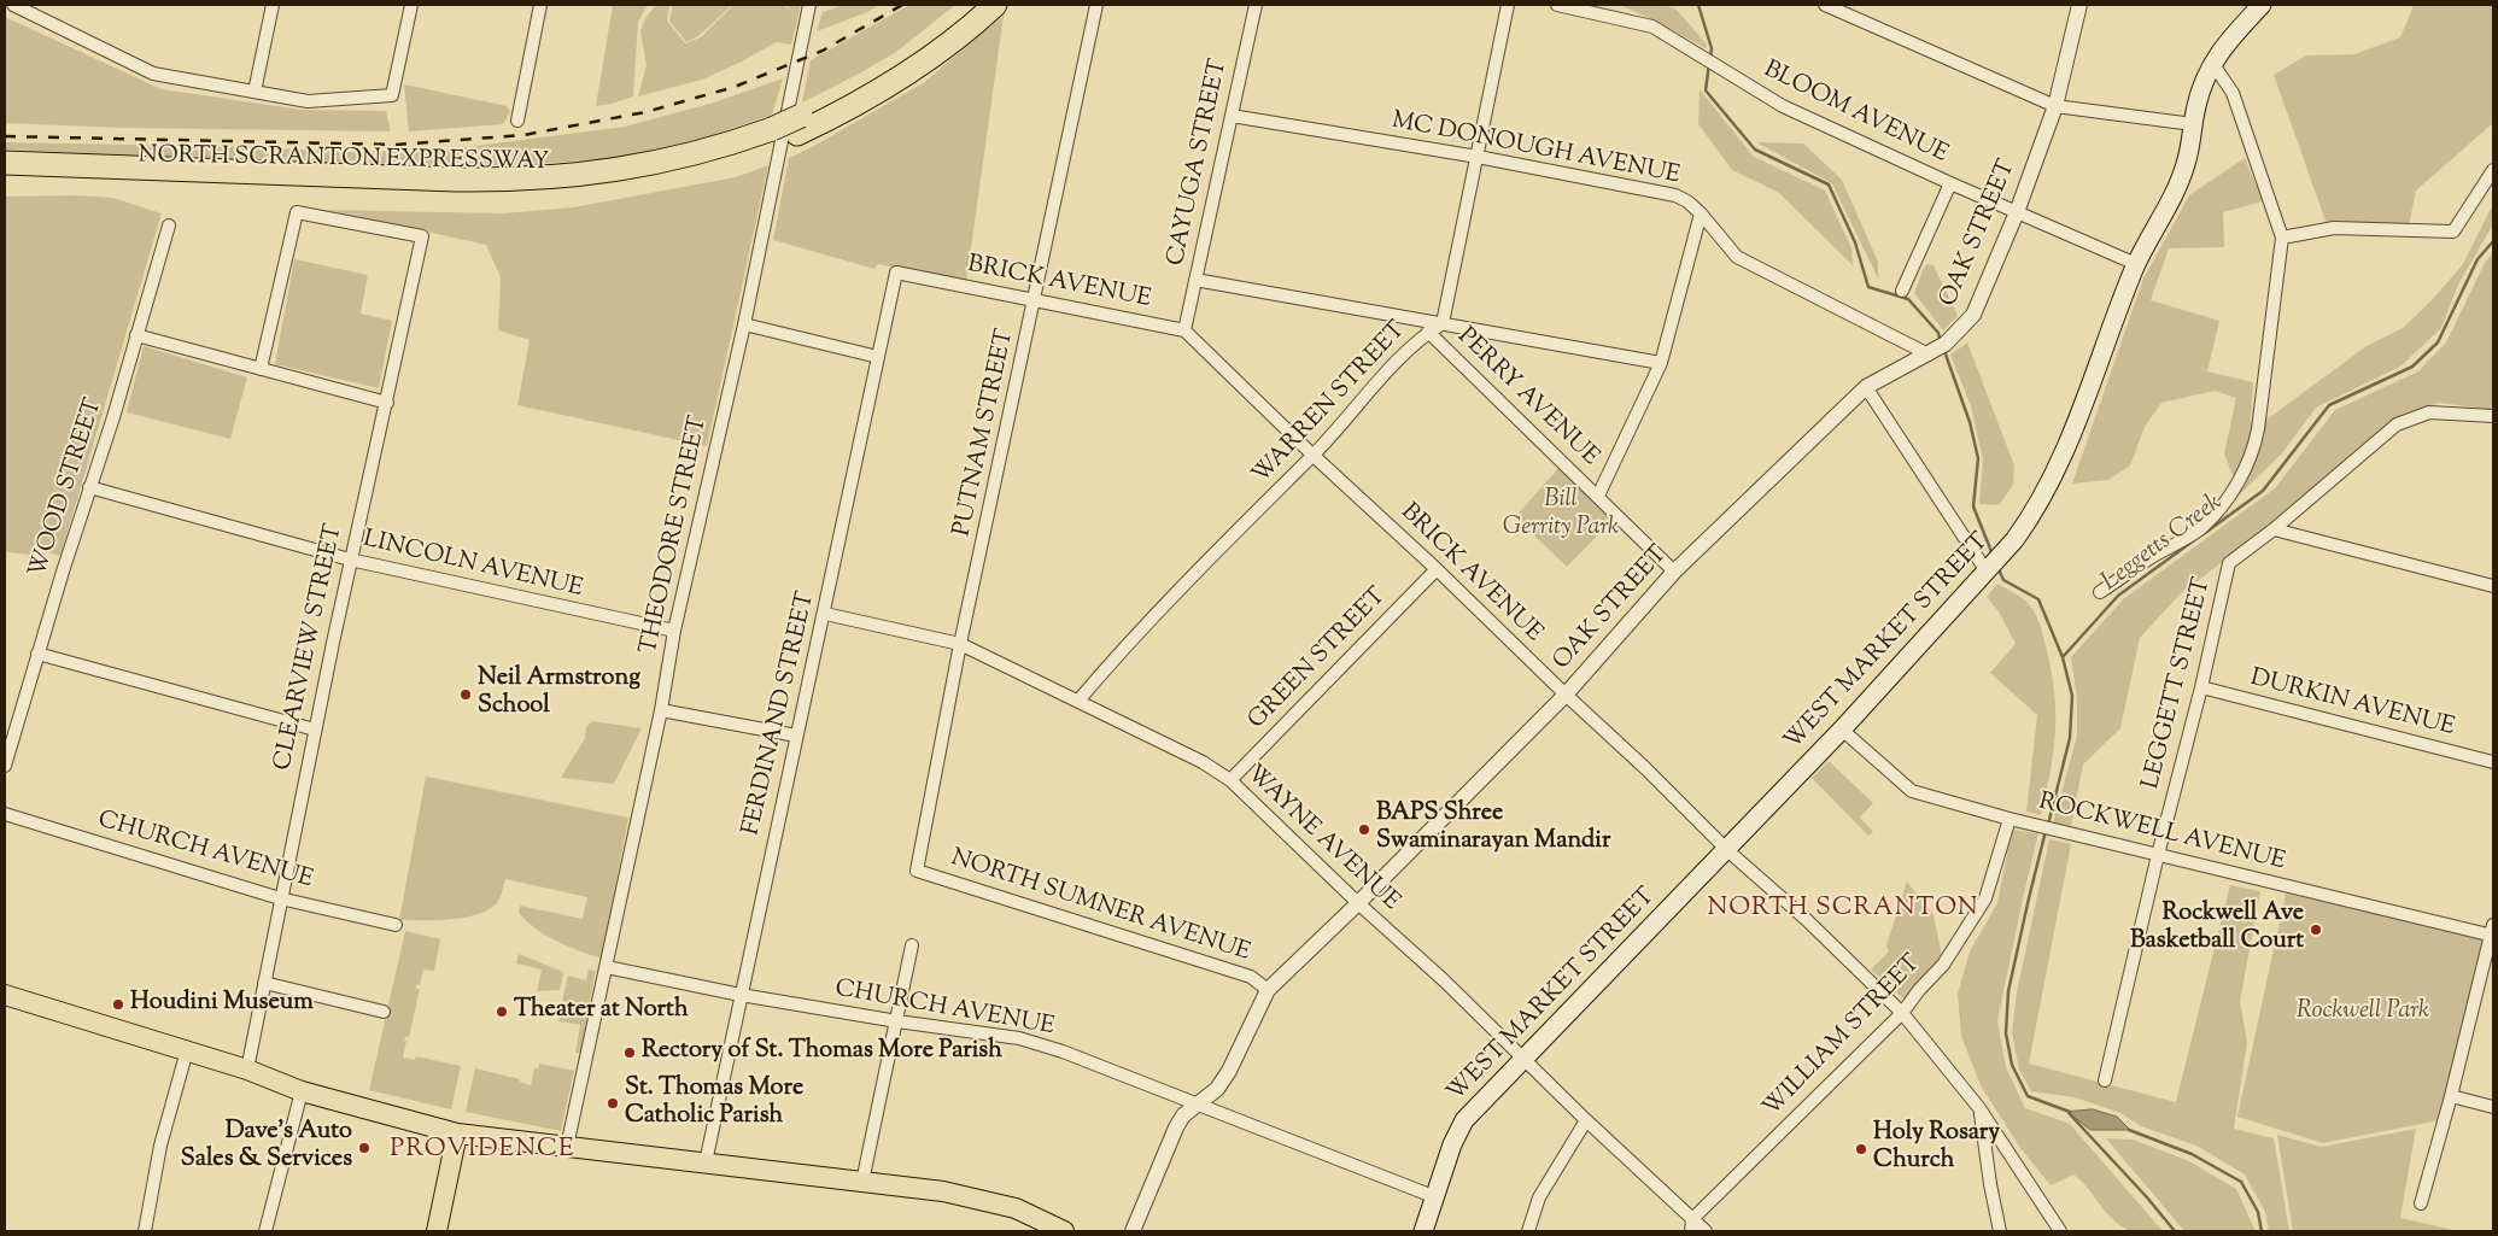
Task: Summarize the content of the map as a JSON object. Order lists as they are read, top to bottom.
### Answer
{
  "streets": {
    "highway": ["NORTH SCRANTON EXPRESSWAY"],
    "main road": ["WEST MARKET STREET"],
    "street": [
      "BLOOM AVENUE",
      "MC DONOUGH AVENUE",
      "CAYUGA STREET",
      "OAK STREET",
      "BRICK AVENUE",
      "PERRY AVENUE",
      "WARREN STREET",
      "PUTNAM STREET",
      "WOOD STREET",
      "THEODORE STREET",
      "LINCOLN AVENUE",
      "CLEARVIEW STREET",
      "GREEN STREET",
      "LEGGETT STREET",
      "DURKIN AVENUE",
      "FERDINAND STREET",
      "ROCKWELL AVENUE",
      "WAYNE AVENUE",
      "CHURCH AVENUE",
      "NORTH SUMNER AVENUE",
      "WILLIAM STREET"
    ]
  },
  "crossings": [
    ["BLOOM AVENUE", "OAK STREET"],
    ["BLOOM AVENUE", "WEST MARKET STREET"],
    ["MC DONOUGH AVENUE", "CAYUGA STREET"],
    ["MC DONOUGH AVENUE", "OAK STREET"],
    ["MC DONOUGH AVENUE", "WARREN STREET"],
    ["CAYUGA STREET", "BRICK AVENUE"],
    ["OAK STREET", "BRICK AVENUE"],
    ["OAK STREET", "PERRY AVENUE"],
    ["OAK STREET", "WAYNE AVENUE"],
    ["OAK STREET", "CHURCH AVENUE"],
    ["OAK STREET", "NORTH SUMNER AVENUE"],
    ["BRICK AVENUE", "WARREN STREET"],
    ["BRICK AVENUE", "PUTNAM STREET"],
    ["BRICK AVENUE", "WEST MARKET STREET"],
    ["BRICK AVENUE", "GREEN STREET"],
    ["BRICK AVENUE", "FERDINAND STREET"],
    ["BRICK AVENUE", "WILLIAM STREET"],
    ["PERRY AVENUE", "WARREN STREET"],
    ["WARREN STREET", "WAYNE AVENUE"],
    ["PUTNAM STREET", "WAYNE AVENUE"],
    ["PUTNAM STREET", "NORTH SUMNER AVENUE"],
    ["WOOD STREET", "LINCOLN AVENUE"],
    ["THEODORE STREET", "LINCOLN AVENUE"],
    ["THEODORE STREET", "CHURCH AVENUE"],
    ["LINCOLN AVENUE", "CLEARVIEW STREET"],
    ["WEST MARKET STREET", "LEGGETT STREET"],
    ["WEST MARKET STREET", "ROCKWELL AVENUE"],
    ["WEST MARKET STREET", "WAYNE AVENUE"],
    ["WEST MARKET STREET", "CHURCH AVENUE"],
    ["CLEARVIEW STREET", "CHURCH AVENUE"],
    ["GREEN STREET", "WAYNE AVENUE"],
    ["LEGGETT STREET", "DURKIN AVENUE"],
    ["LEGGETT STREET", "ROCKWELL AVENUE"],
    ["FERDINAND STREET", "WAYNE AVENUE"],
    ["FERDINAND STREET", "CHURCH AVENUE"],
    ["ROCKWELL AVENUE", "WILLIAM STREET"],
    ["WAYNE AVENUE", "WILLIAM STREET"]
  ],
  "districts": ["NORTH SCRANTON", "PROVIDENCE"],
  "water": ["Leggetts Creek"],
  "parks": ["Bill Gerrity Park", "Rockwell Park"],
  "places": [
    "Neil Armstrong School",
    "BAPS Shree Swaminarayan Mandir",
    "Rockwell Ave Basketball Court",
    "Houdini Museum",
    "Theater at North",
    "Rectory of St. Thomas More Parish",
    "St. Thomas More Catholic Parish",
    "Dave's Auto Sales & Services",
    "Holy Rosary Church"
  ]
}
